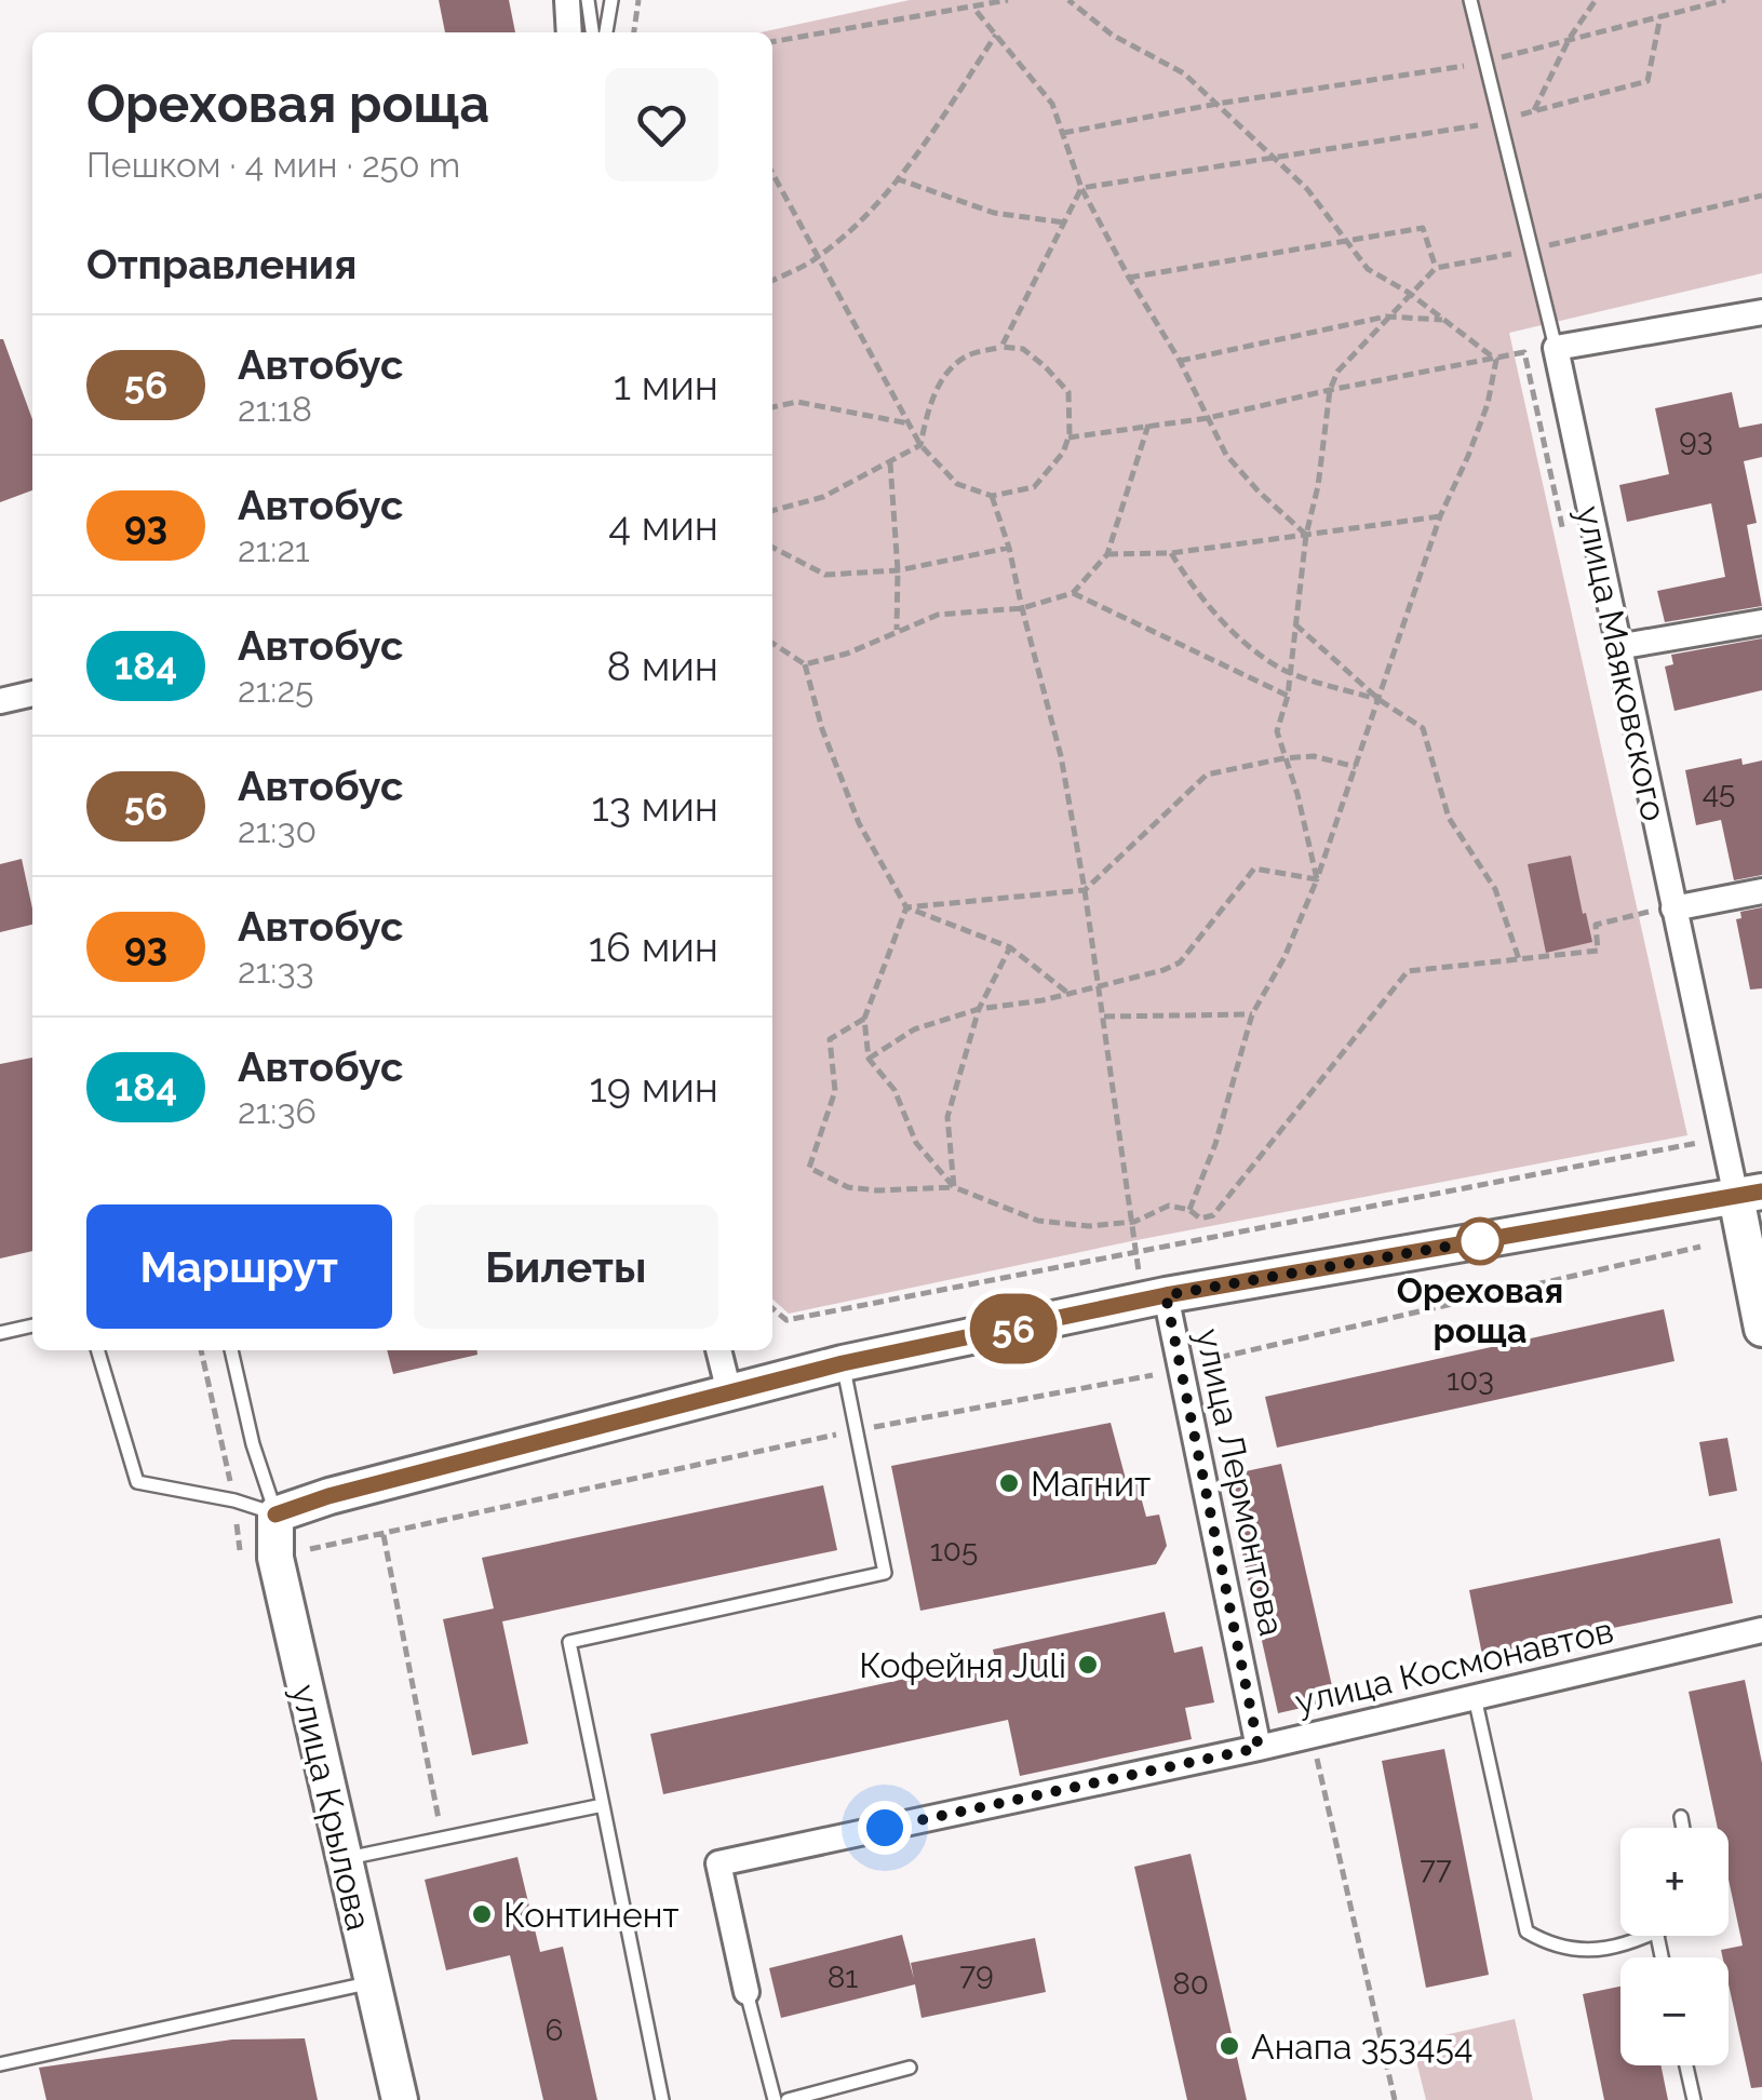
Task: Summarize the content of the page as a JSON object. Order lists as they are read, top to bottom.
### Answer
{
  "streets": {
    "street": [
      "улица Маяковского",
      "улица Лермонтова",
      "улица Космонавтов",
      "улица Крылова"
    ]
  },
  "crossings": [
    ["улица Лермонтова", "улица Космонавтов"]
  ],
  "places": [
    "Ореховая роща",
    "Магнит",
    "Кофейня Juli",
    "Континент",
    "Анапа 353454"
  ],
  "lines": ["bus line 56"],
  "house_numbers": [
    "93",
    "45",
    "103",
    "105",
    "77",
    "79",
    "81",
    "80",
    "6"
  ],
  "page": {
    "on_map": "56",
    "heading": [
      ["Ореховая роща", "Пешком · 4 мин · 250 m"],
      "Отправления"
    ],
    "list": [
      {
        "mark": "56",
        "name": "Автобус",
        "note": "21:18",
        "value": "1 мин"
      },
      {
        "mark": "93",
        "name": "Автобус",
        "note": "21:21",
        "value": "4 мин"
      },
      {
        "mark": "184",
        "name": "Автобус",
        "note": "21:25",
        "value": "8 мин"
      },
      {
        "mark": "56",
        "name": "Автобус",
        "note": "21:30",
        "value": "13 мин"
      },
      {
        "mark": "93",
        "name": "Автобус",
        "note": "21:33",
        "value": "16 мин"
      },
      {
        "mark": "184",
        "name": "Автобус",
        "note": "21:36",
        "value": "19 мин"
      }
    ],
    "buttons": ["Маршрут", "Билеты"],
    "map_buttons": ["+", "−"]
  }
}
